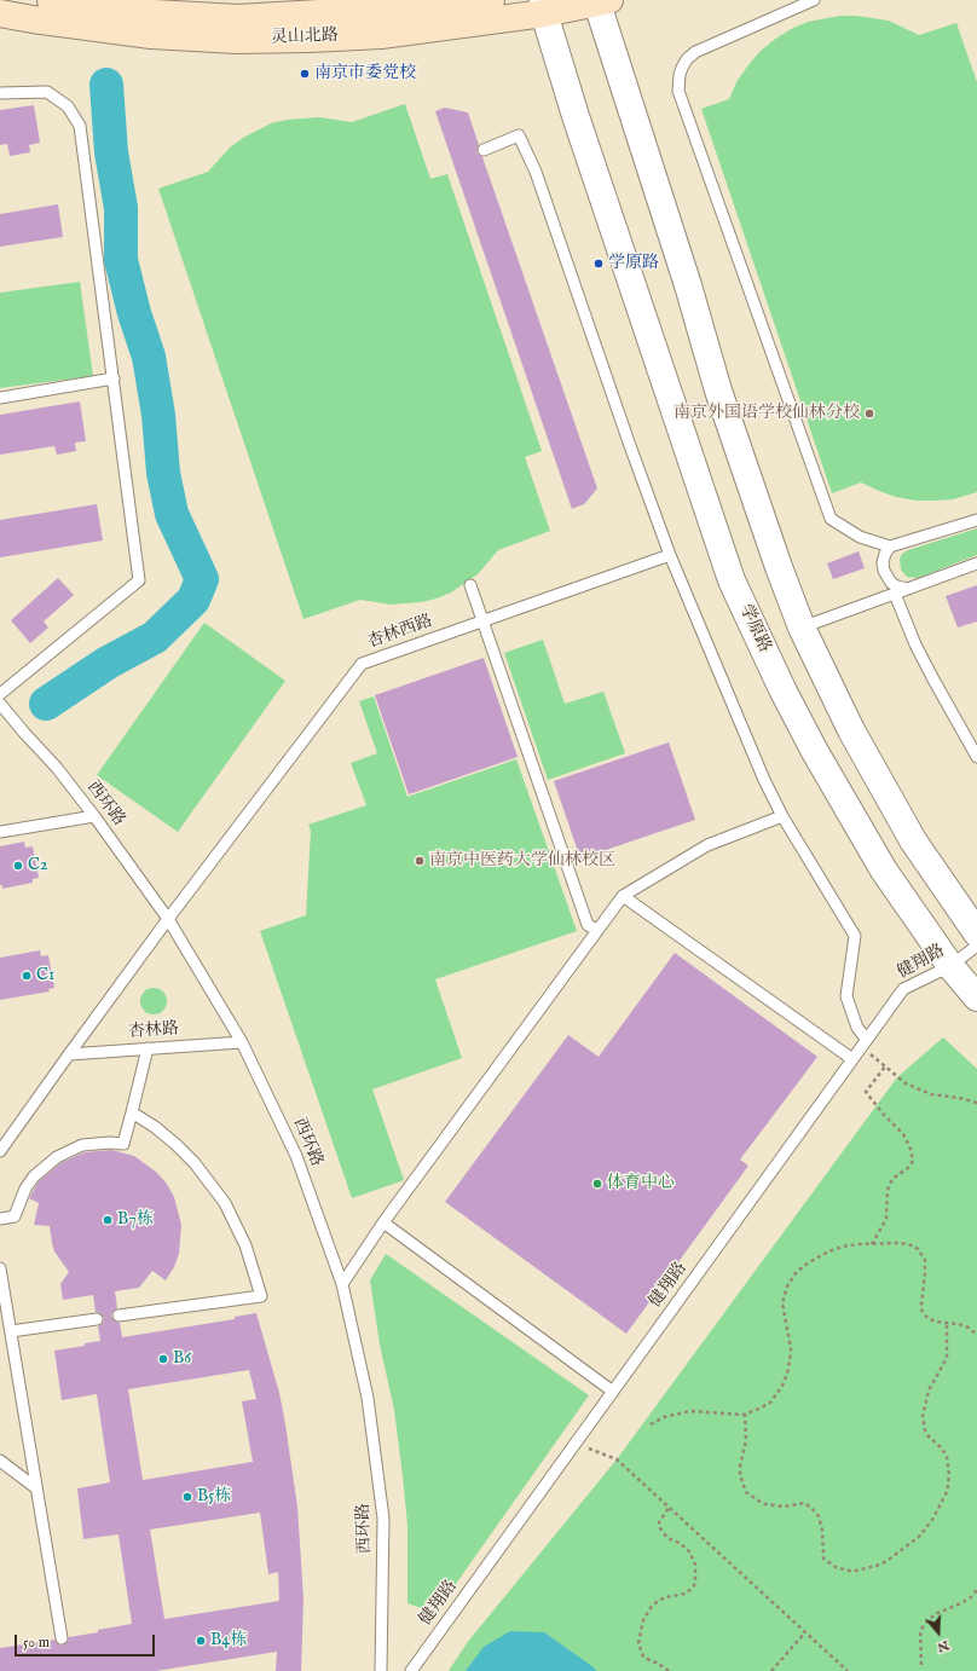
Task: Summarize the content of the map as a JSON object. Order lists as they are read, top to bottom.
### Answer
{
  "streets": {
    "main road": ["灵山北路"],
    "street": ["学原路"],
    "lane": [
      "杏林西路",
      "西环路",
      "健翔路",
      "杏林路"
    ]
  },
  "crossings": [
    ["灵山北路", "学原路"],
    ["学原路", "健翔路"],
    ["杏林西路", "西环路"],
    ["西环路", "杏林路"]
  ],
  "places": [
    "南京市委党校",
    "学原路",
    "南京外国语学校仙林分校",
    "南京中医药大学仙林校区",
    "C2",
    "C1",
    "体育中心",
    "B7栋",
    "B6",
    "B5栋",
    "B4栋"
  ],
  "scale_bar": "50 m",
  "north": "bottom"
}
